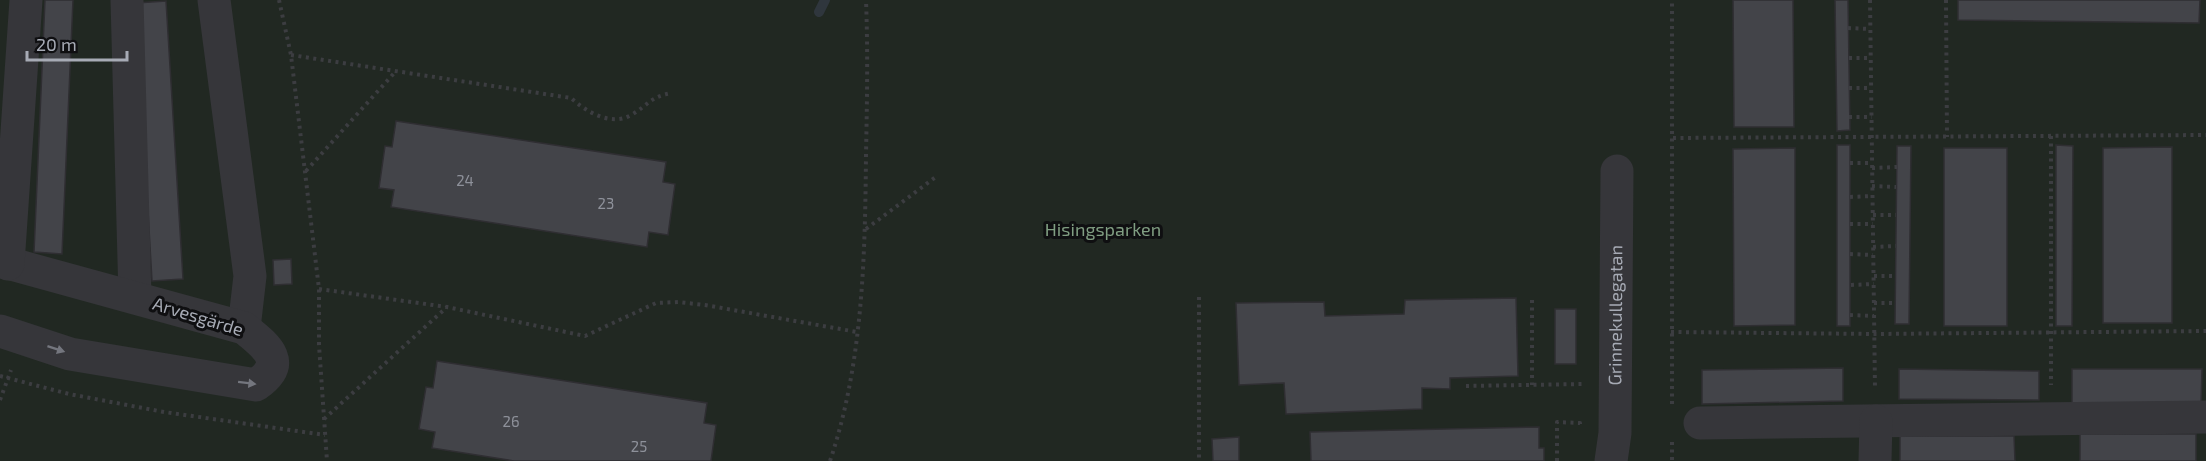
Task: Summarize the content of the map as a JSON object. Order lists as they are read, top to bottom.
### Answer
{
  "streets": {
    "street": ["Grinnekullegatan", "Arvesgärde"]
  },
  "parks": ["Hisingsparken"],
  "house_numbers": [
    "24",
    "23",
    "26",
    "25"
  ],
  "scale_bar": "20 m"
}
